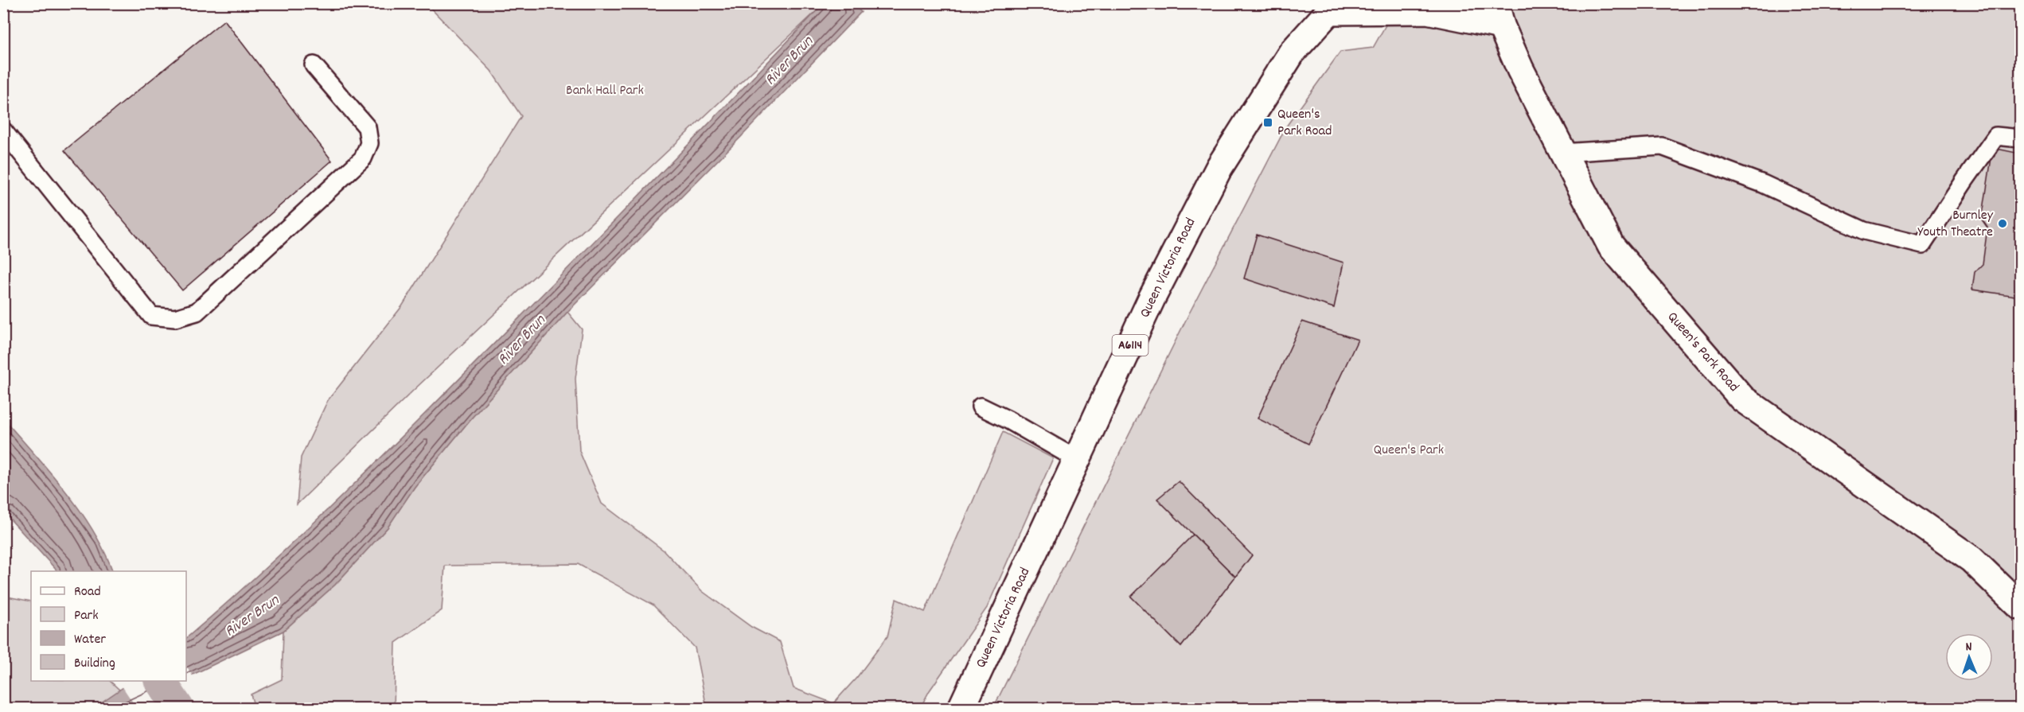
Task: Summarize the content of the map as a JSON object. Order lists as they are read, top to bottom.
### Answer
{
  "streets": {
    "main road": ["Queen Victoria Road", "A6114", "Queen's Park Road"]
  },
  "water": ["River Brun"],
  "parks": ["Bank Hall Park", "Queen's Park"],
  "places": {
    "transit": ["Queen's Park Road"],
    "other": ["Burnley Youth Theatre"]
  },
  "legend": [
    "Road",
    "Park",
    "Water",
    "Building"
  ],
  "north": "top"
}
